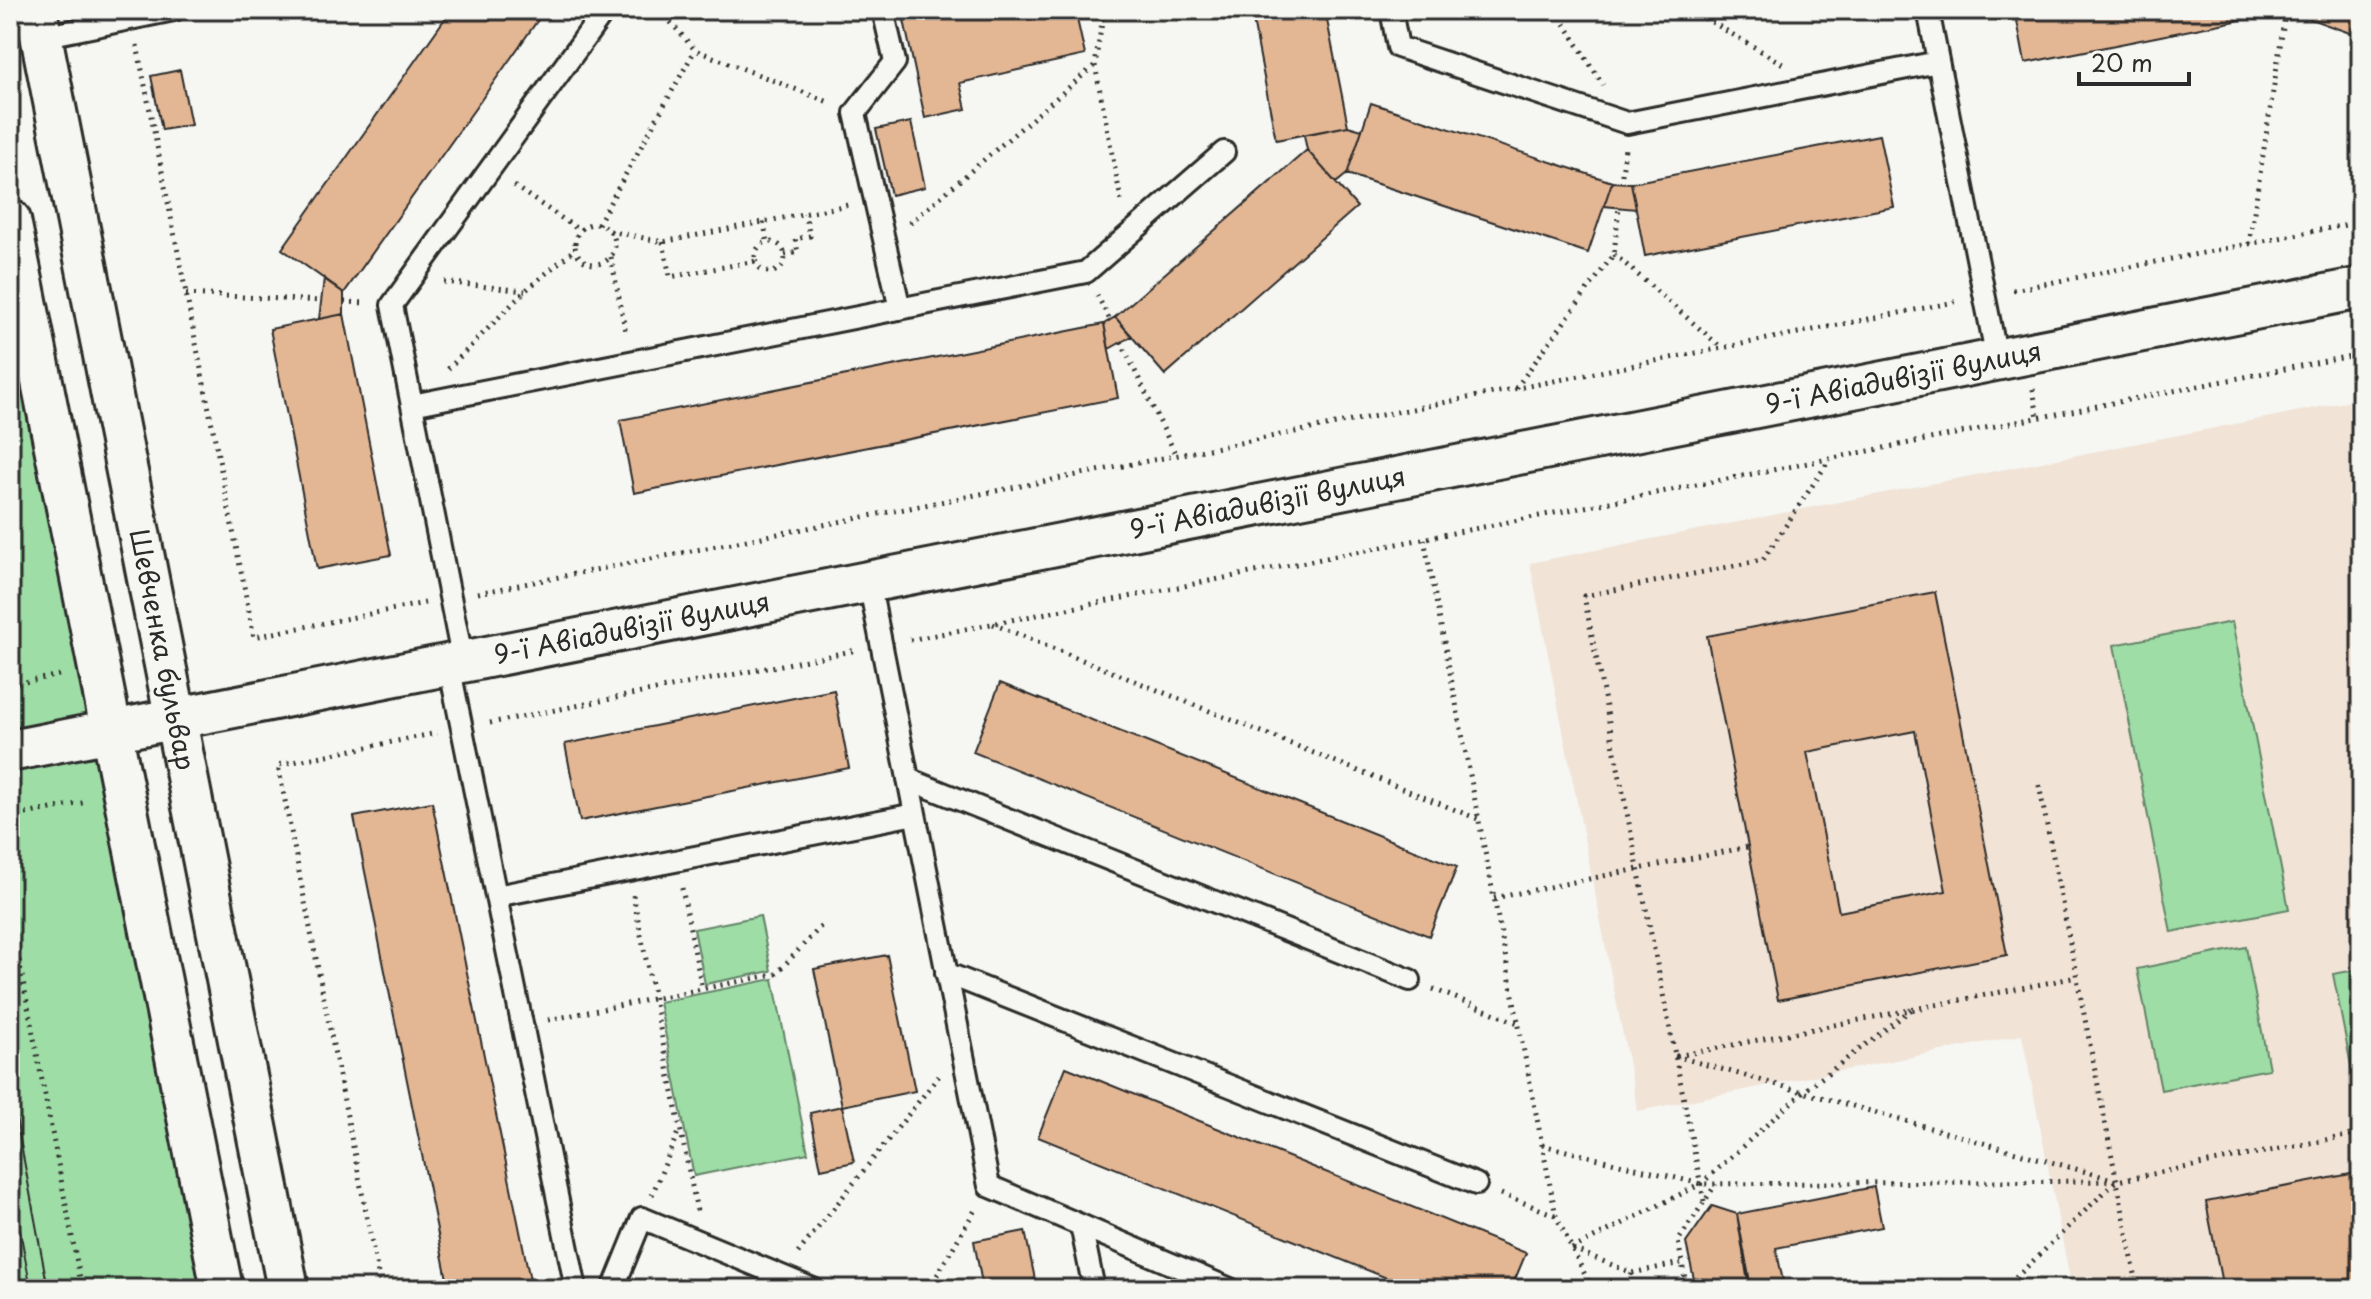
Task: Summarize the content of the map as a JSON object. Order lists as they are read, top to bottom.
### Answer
{
  "streets": {
    "street": ["9-ї Авіадивізії вулиця", "Шевченка бульвар"]
  },
  "crossings": [
    ["9-ї Авіадивізії вулиця", "Шевченка бульвар"]
  ],
  "scale_bar": "20 m"
}
